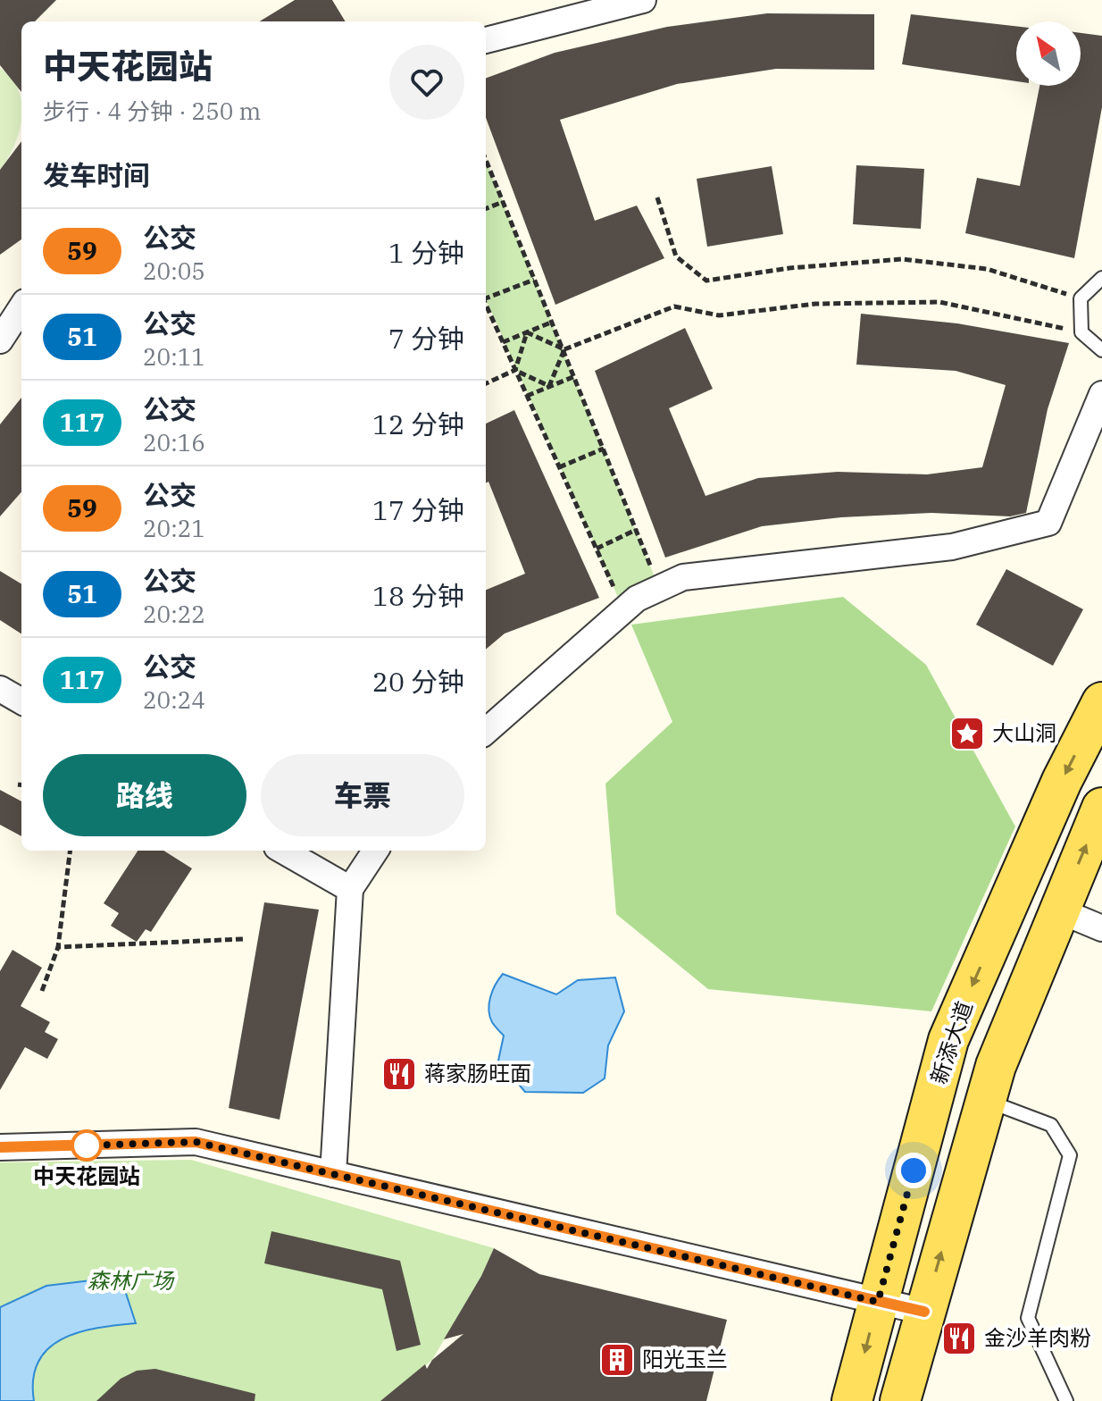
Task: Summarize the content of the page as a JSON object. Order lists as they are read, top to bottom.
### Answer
{
  "streets": {
    "main road": ["新添大道"]
  },
  "parks": ["森林广场"],
  "places": {
    "place": ["大山洞"],
    "restaurant": ["蒋家肠旺面", "金沙羊肉粉"],
    "other": ["中天花园站"],
    "building": ["阳光玉兰"]
  },
  "lines": ["bus line 59"],
  "north": "top left",
  "page": {
    "heading": [
      ["中天花园站", "步行 · 4 分钟 · 250 m"],
      "发车时间"
    ],
    "list": [
      {
        "mark": "59",
        "name": "公交",
        "note": "20:05",
        "value": "1 分钟"
      },
      {
        "mark": "51",
        "name": "公交",
        "note": "20:11",
        "value": "7 分钟"
      },
      {
        "mark": "117",
        "name": "公交",
        "note": "20:16",
        "value": "12 分钟"
      },
      {
        "mark": "59",
        "name": "公交",
        "note": "20:21",
        "value": "17 分钟"
      },
      {
        "mark": "51",
        "name": "公交",
        "note": "20:22",
        "value": "18 分钟"
      },
      {
        "mark": "117",
        "name": "公交",
        "note": "20:24",
        "value": "20 分钟"
      }
    ],
    "buttons": ["路线", "车票"]
  }
}
